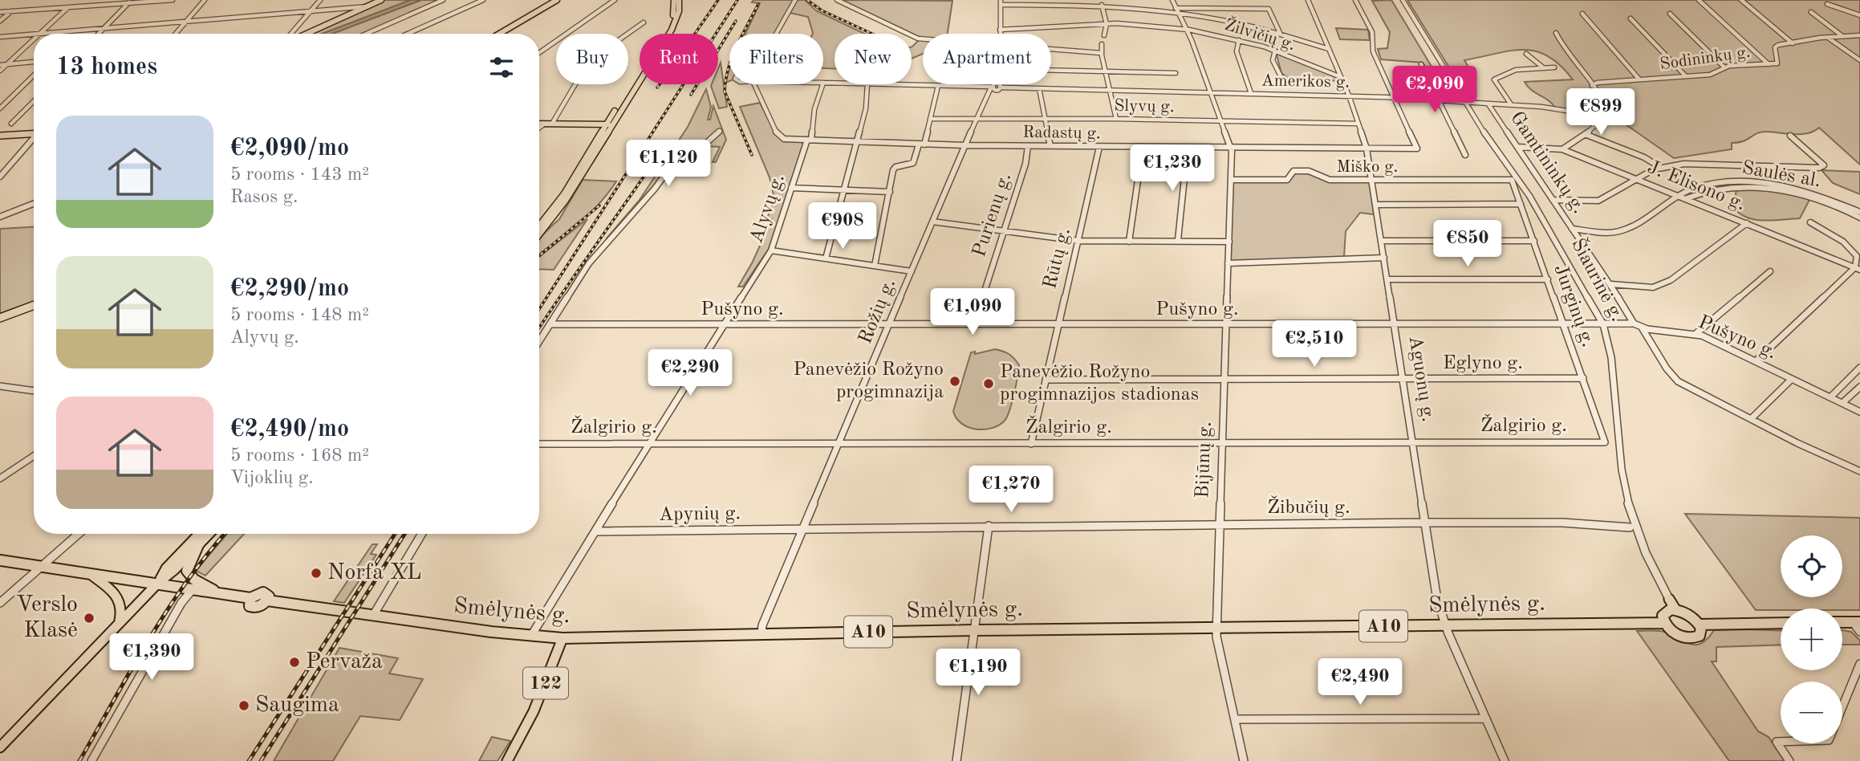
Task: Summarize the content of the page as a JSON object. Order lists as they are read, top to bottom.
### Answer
{
  "streets": {
    "highway": ["Smėlynės g.", "A10"],
    "main road": ["Šiaurinė g.", "122"],
    "street": [
      "Žilvičių g.",
      "Sodininkų g.",
      "Amerikos g.",
      "Slyvų g.",
      "Radastų g.",
      "Gamtininkų g.",
      "Miško g.",
      "Saulės al.",
      "J. Elisono g.",
      "Alyvų g.",
      "Purienų g.",
      "Rūtų g.",
      "Jurginų g.",
      "Pušyno g.",
      "Rožių g.",
      "Eglyno g.",
      "Aguonų g.",
      "Žalgirio g.",
      "Bijūnų g.",
      "Žibučių g.",
      "Apynių g."
    ]
  },
  "crossings": [
    ["Žilvičių g.", "Aguonų g."],
    ["Žilvičių g.", "Bijūnų g."],
    ["Amerikos g.", "Radastų g."],
    ["Amerikos g.", "Gamtininkų g."],
    ["Amerikos g.", "Šiaurinė g."],
    ["Amerikos g.", "Rožių g."],
    ["Amerikos g.", "Aguonų g."],
    ["Amerikos g.", "Bijūnų g."],
    ["Slyvų g.", "Rožių g."],
    ["Slyvų g.", "Aguonų g."],
    ["Slyvų g.", "Bijūnų g."],
    ["Radastų g.", "Alyvų g."],
    ["Radastų g.", "Purienų g."],
    ["Radastų g.", "Rūtų g."],
    ["Radastų g.", "Rožių g."],
    ["Radastų g.", "Aguonų g."],
    ["Radastų g.", "Bijūnų g."],
    ["Gamtininkų g.", "Saulės al."],
    ["Gamtininkų g.", "J. Elisono g."],
    ["Gamtininkų g.", "Pušyno g."],
    ["Miško g.", "Jurginų g."],
    ["Miško g.", "Aguonų g."],
    ["Miško g.", "Bijūnų g."],
    ["Saulės al.", "J. Elisono g."],
    ["Alyvų g.", "Pušyno g."],
    ["Alyvų g.", "Žalgirio g."],
    ["Alyvų g.", "Apynių g."],
    ["Alyvų g.", "Smėlynės g."],
    ["Purienų g.", "Pušyno g."],
    ["Rūtų g.", "Pušyno g."],
    ["Rūtų g.", "Eglyno g."],
    ["Rūtų g.", "Žalgirio g."],
    ["Šiaurinė g.", "Pušyno g."],
    ["Jurginų g.", "Pušyno g."],
    ["Jurginų g.", "Eglyno g."],
    ["Jurginų g.", "Žalgirio g."],
    ["Pušyno g.", "Rožių g."],
    ["Pušyno g.", "Aguonų g."],
    ["Pušyno g.", "Bijūnų g."],
    ["Rožių g.", "Žalgirio g."],
    ["Rožių g.", "Žibučių g."],
    ["Rožių g.", "Apynių g."],
    ["Rožių g.", "Smėlynės g."],
    ["Eglyno g.", "Aguonų g."],
    ["Eglyno g.", "Bijūnų g."],
    ["Aguonų g.", "Žalgirio g."],
    ["Aguonų g.", "Žibučių g."],
    ["Aguonų g.", "Smėlynės g."],
    ["Žalgirio g.", "Bijūnų g."],
    ["Bijūnų g.", "Žibučių g."],
    ["Bijūnų g.", "Smėlynės g."],
    ["Žibučių g.", "Apynių g."],
    ["Smėlynės g.", "122"]
  ],
  "places": [
    "Panevėžio Rožyno progimnazija",
    "Panevėžio Rožyno progimnazijos stadionas",
    "Norfa XL",
    "Verslo Klasė",
    "Pervaža",
    "Saugima"
  ],
  "page": {
    "chip": [
      "Buy",
      "Rent",
      "Filters",
      "New",
      "Apartment"
    ],
    "heading": "13 homes",
    "price": [
      "€2,090",
      "€899",
      "€1,120",
      "€1,230",
      "€908",
      "€850",
      "€1,090",
      "€2,510",
      "€2,290",
      "€1,270",
      "€1,390",
      "€1,190",
      "€2,490"
    ],
    "list": [
      {
        "name": "€2,090/mo",
        "note": "5 rooms · 143 m² · Rasos g."
      },
      {
        "name": "€2,290/mo",
        "note": "5 rooms · 148 m² · Alyvų g."
      },
      {
        "name": "€2,490/mo",
        "note": "5 rooms · 168 m² · Vijoklių g."
      }
    ],
    "map_buttons": ["+", "−"]
  }
}
